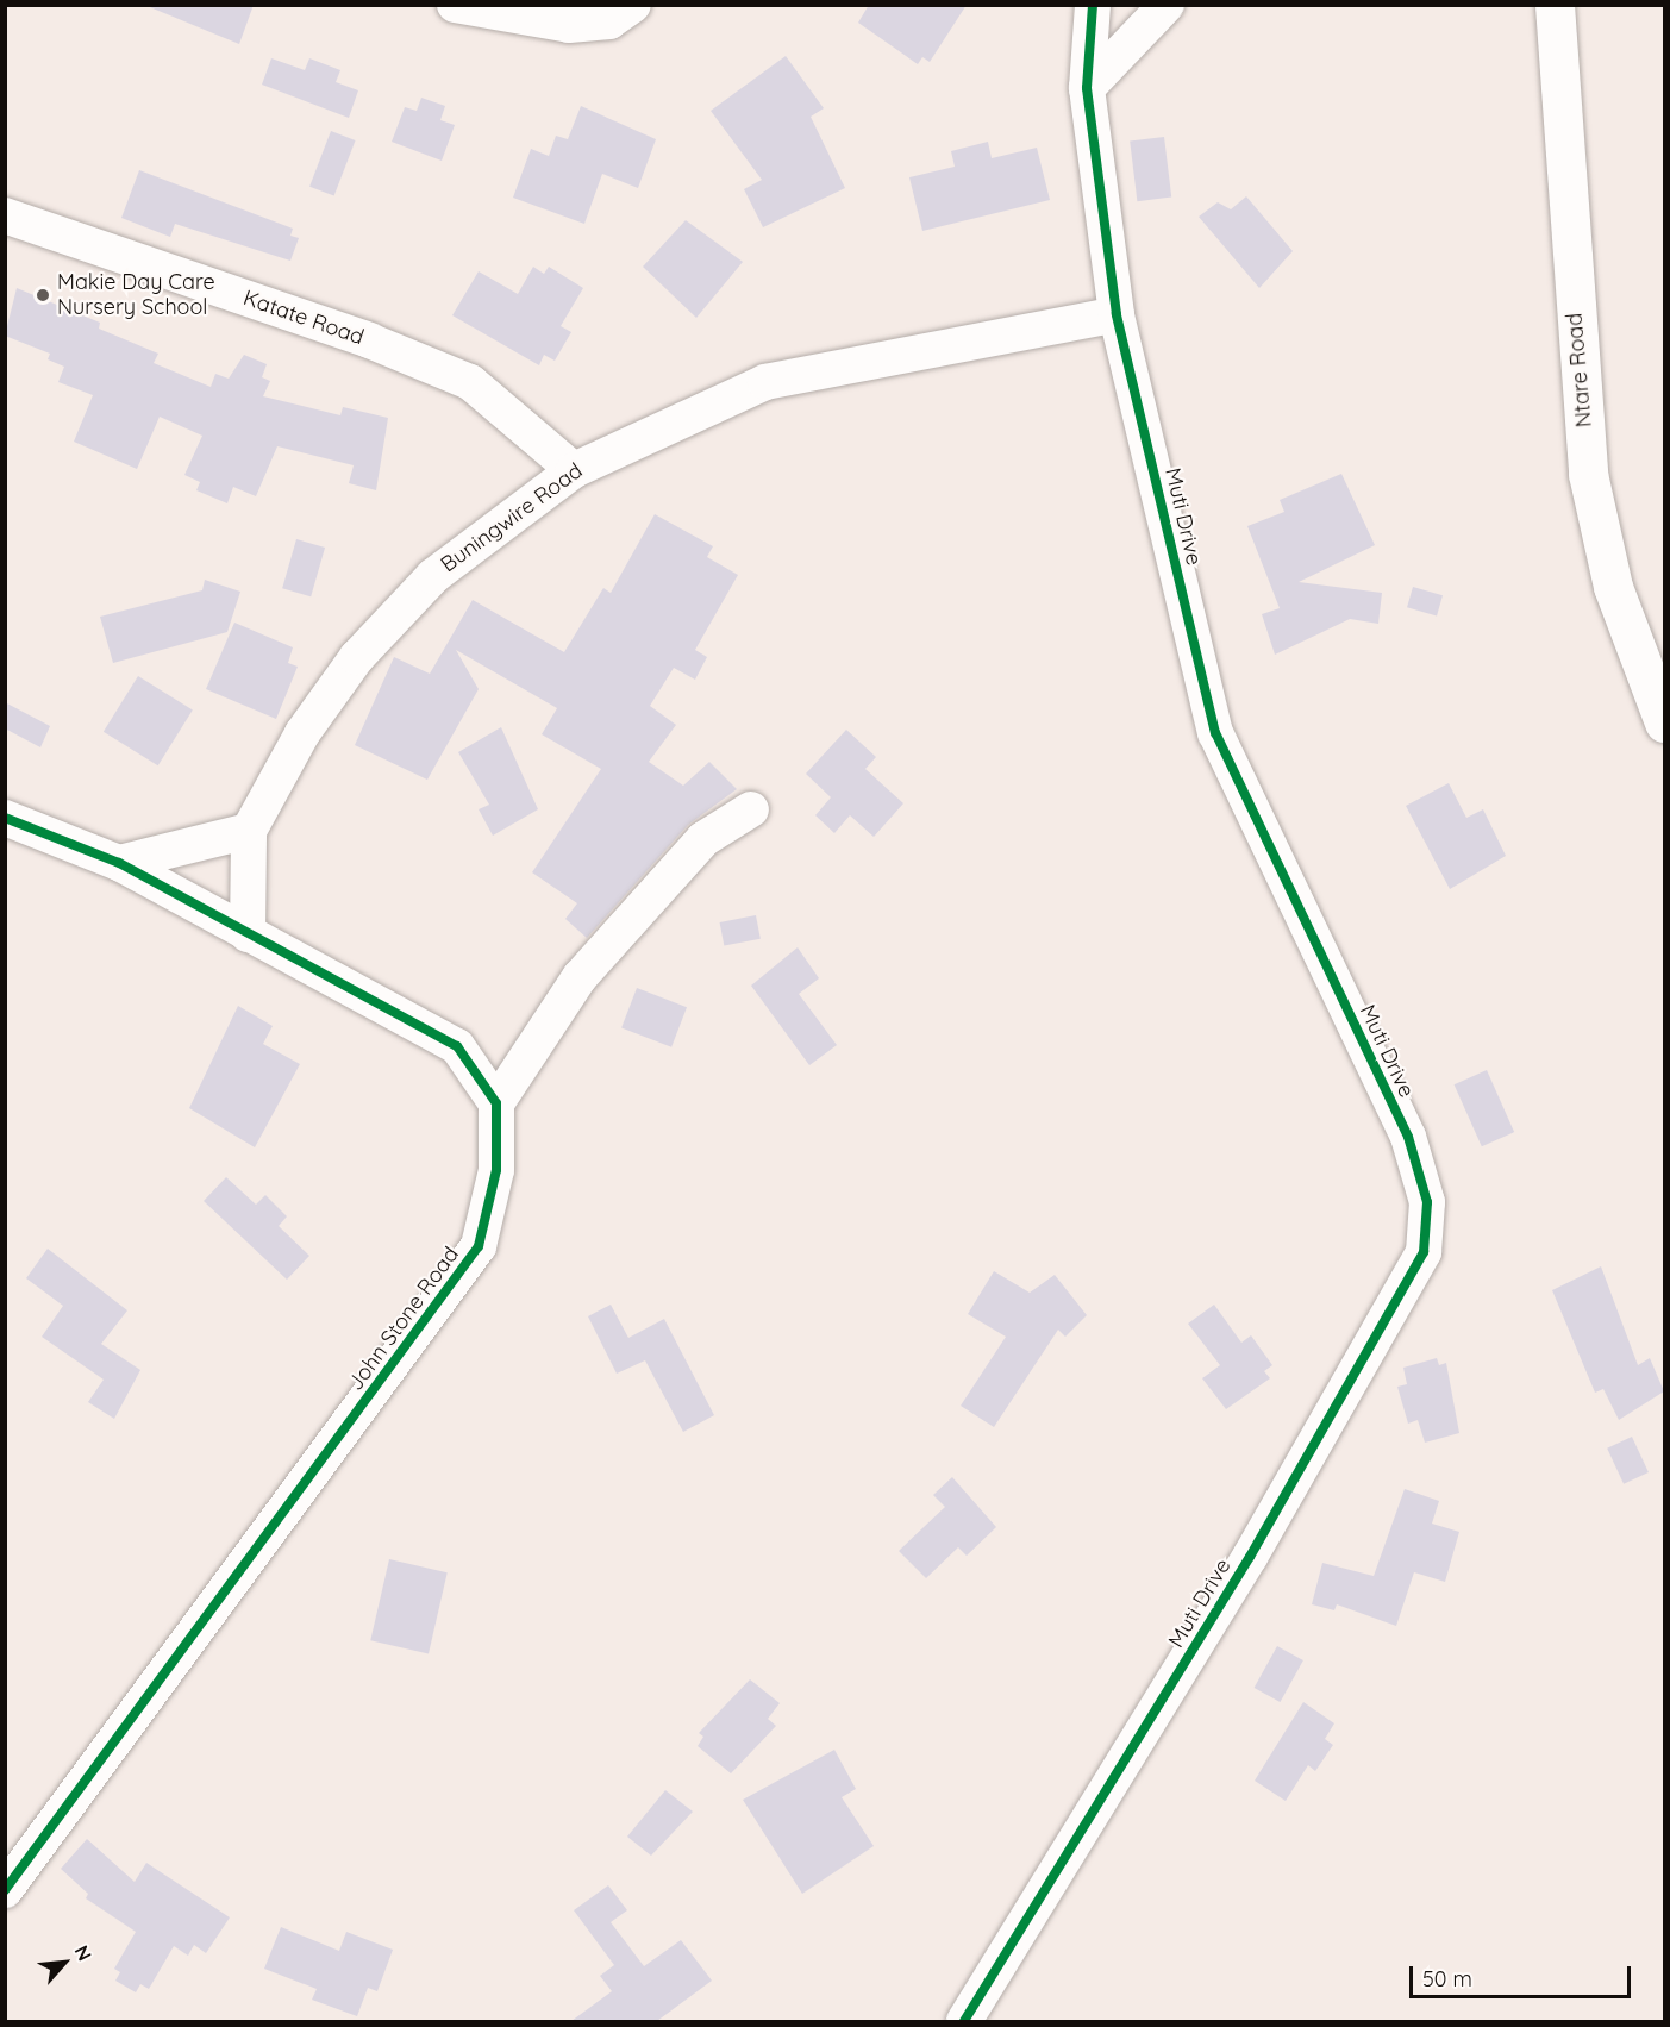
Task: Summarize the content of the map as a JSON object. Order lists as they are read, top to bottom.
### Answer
{
  "streets": {
    "main road": ["Ntare Road"],
    "street": [
      "Katate Road",
      "Muti Drive",
      "Buningwire Road",
      "John Stone Road"
    ]
  },
  "crossings": [
    ["Katate Road", "Buningwire Road"],
    ["Muti Drive", "Buningwire Road"]
  ],
  "places": ["Makie Day Care Nursery School"],
  "scale_bar": "50 m",
  "north": "top right"
}
